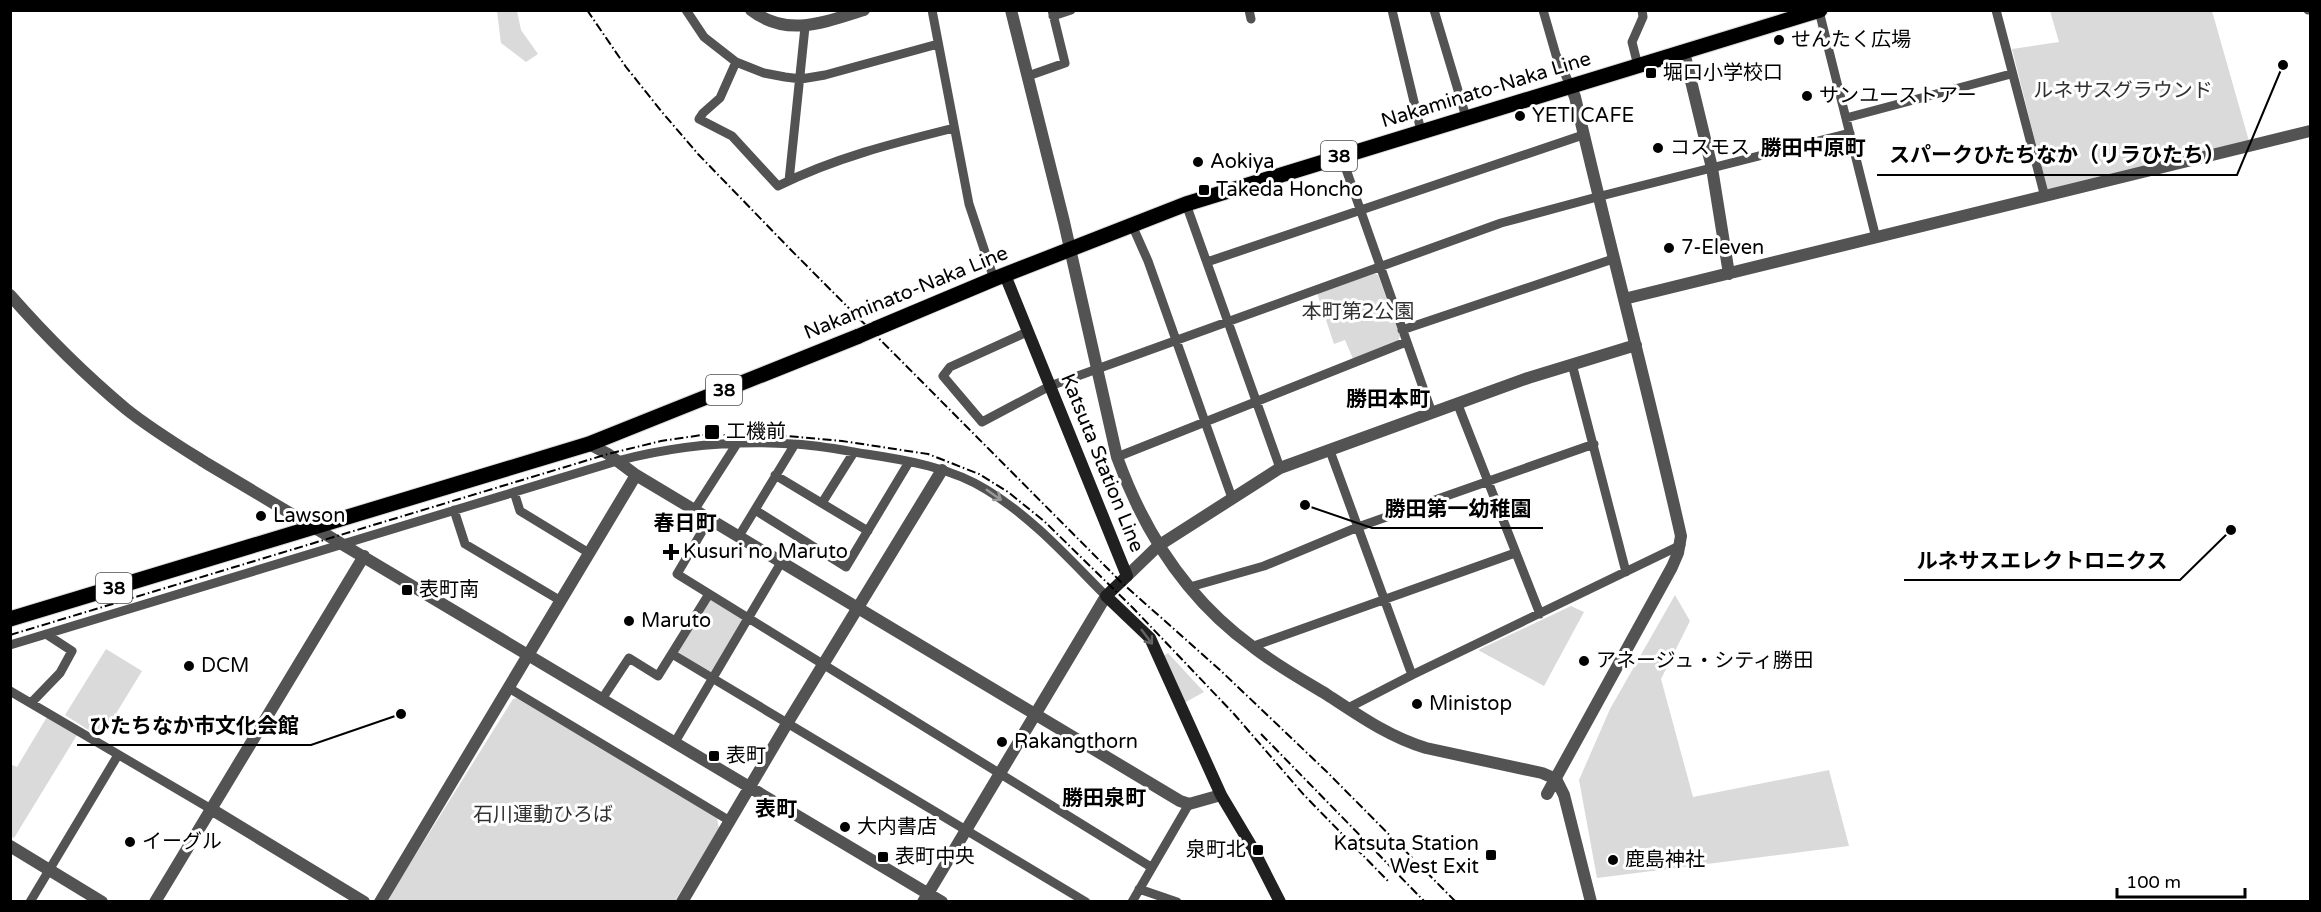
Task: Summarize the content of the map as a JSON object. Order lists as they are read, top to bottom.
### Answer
{
  "streets": {
    "main road": ["Nakaminato-Naka Line", "38", "Katsuta Station Line"]
  },
  "crossings": [
    ["Nakaminato-Naka Line", "Katsuta Station Line"]
  ],
  "districts": [
    "勝田中原町",
    "勝田本町",
    "春日町",
    "勝田泉町",
    "表町"
  ],
  "parks": ["ルネサスグラウンド", "本町第2公園", "石川運動ひろば"],
  "places": {
    "other": [
      "せんたく広場",
      "スパークひたちなか（リラひたち）",
      "サンユーストアー",
      "YETI CAFE",
      "コスモス",
      "Aokiya",
      "7-Eleven",
      "勝田第一幼稚園",
      "Lawson",
      "ルネサスエレクトロニクス",
      "Maruto",
      "アネージュ・シティ勝田",
      "DCM",
      "Ministop",
      "ひたちなか市文化会館",
      "Rakangthorn",
      "大内書店",
      "イーグル",
      "鹿島神社"
    ],
    "transit": [
      "堀口小学校口",
      "Takeda Honcho",
      "工機前",
      "表町南",
      "表町",
      "泉町北",
      "Katsuta Station West Exit",
      "表町中央"
    ],
    "health": ["Kusuri no Maruto"]
  },
  "scale_bar": "100 m"
}
